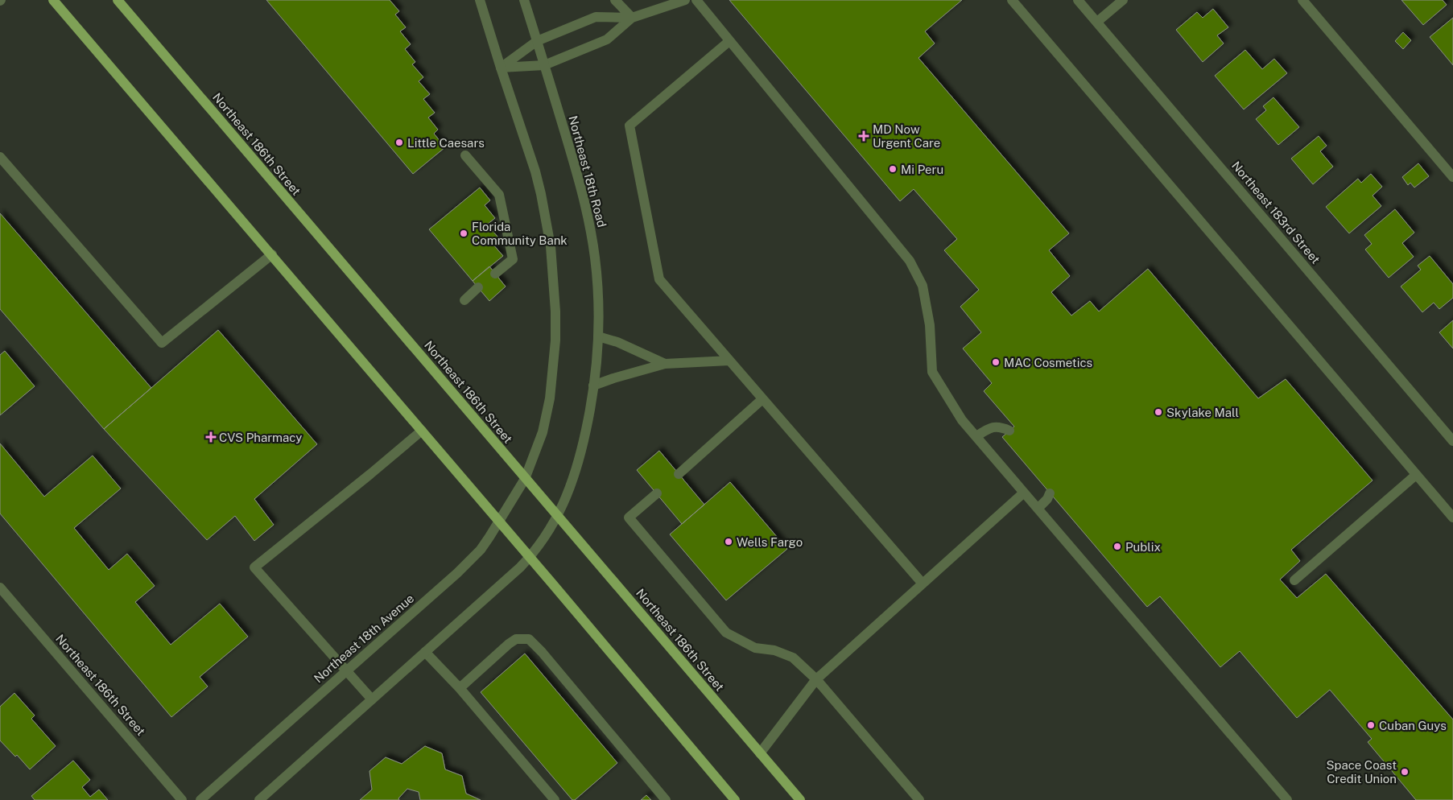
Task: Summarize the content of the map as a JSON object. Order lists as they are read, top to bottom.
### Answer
{
  "streets": {
    "main road": ["Northeast 186th Street"],
    "street": ["Northeast 18th Road", "Northeast 183rd Street", "Northeast 18th Avenue"]
  },
  "crossings": [
    ["Northeast 186th Street", "Northeast 18th Road"],
    ["Northeast 186th Street", "Northeast 18th Avenue"]
  ],
  "places": {
    "health": ["MD Now Urgent Care", "CVS Pharmacy"],
    "other": [
      "Little Caesars",
      "Mi Peru",
      "Florida Community Bank",
      "MAC Cosmetics",
      "Skylake Mall",
      "Wells Fargo",
      "Publix",
      "Cuban Guys",
      "Space Coast Credit Union"
    ]
  }
}
